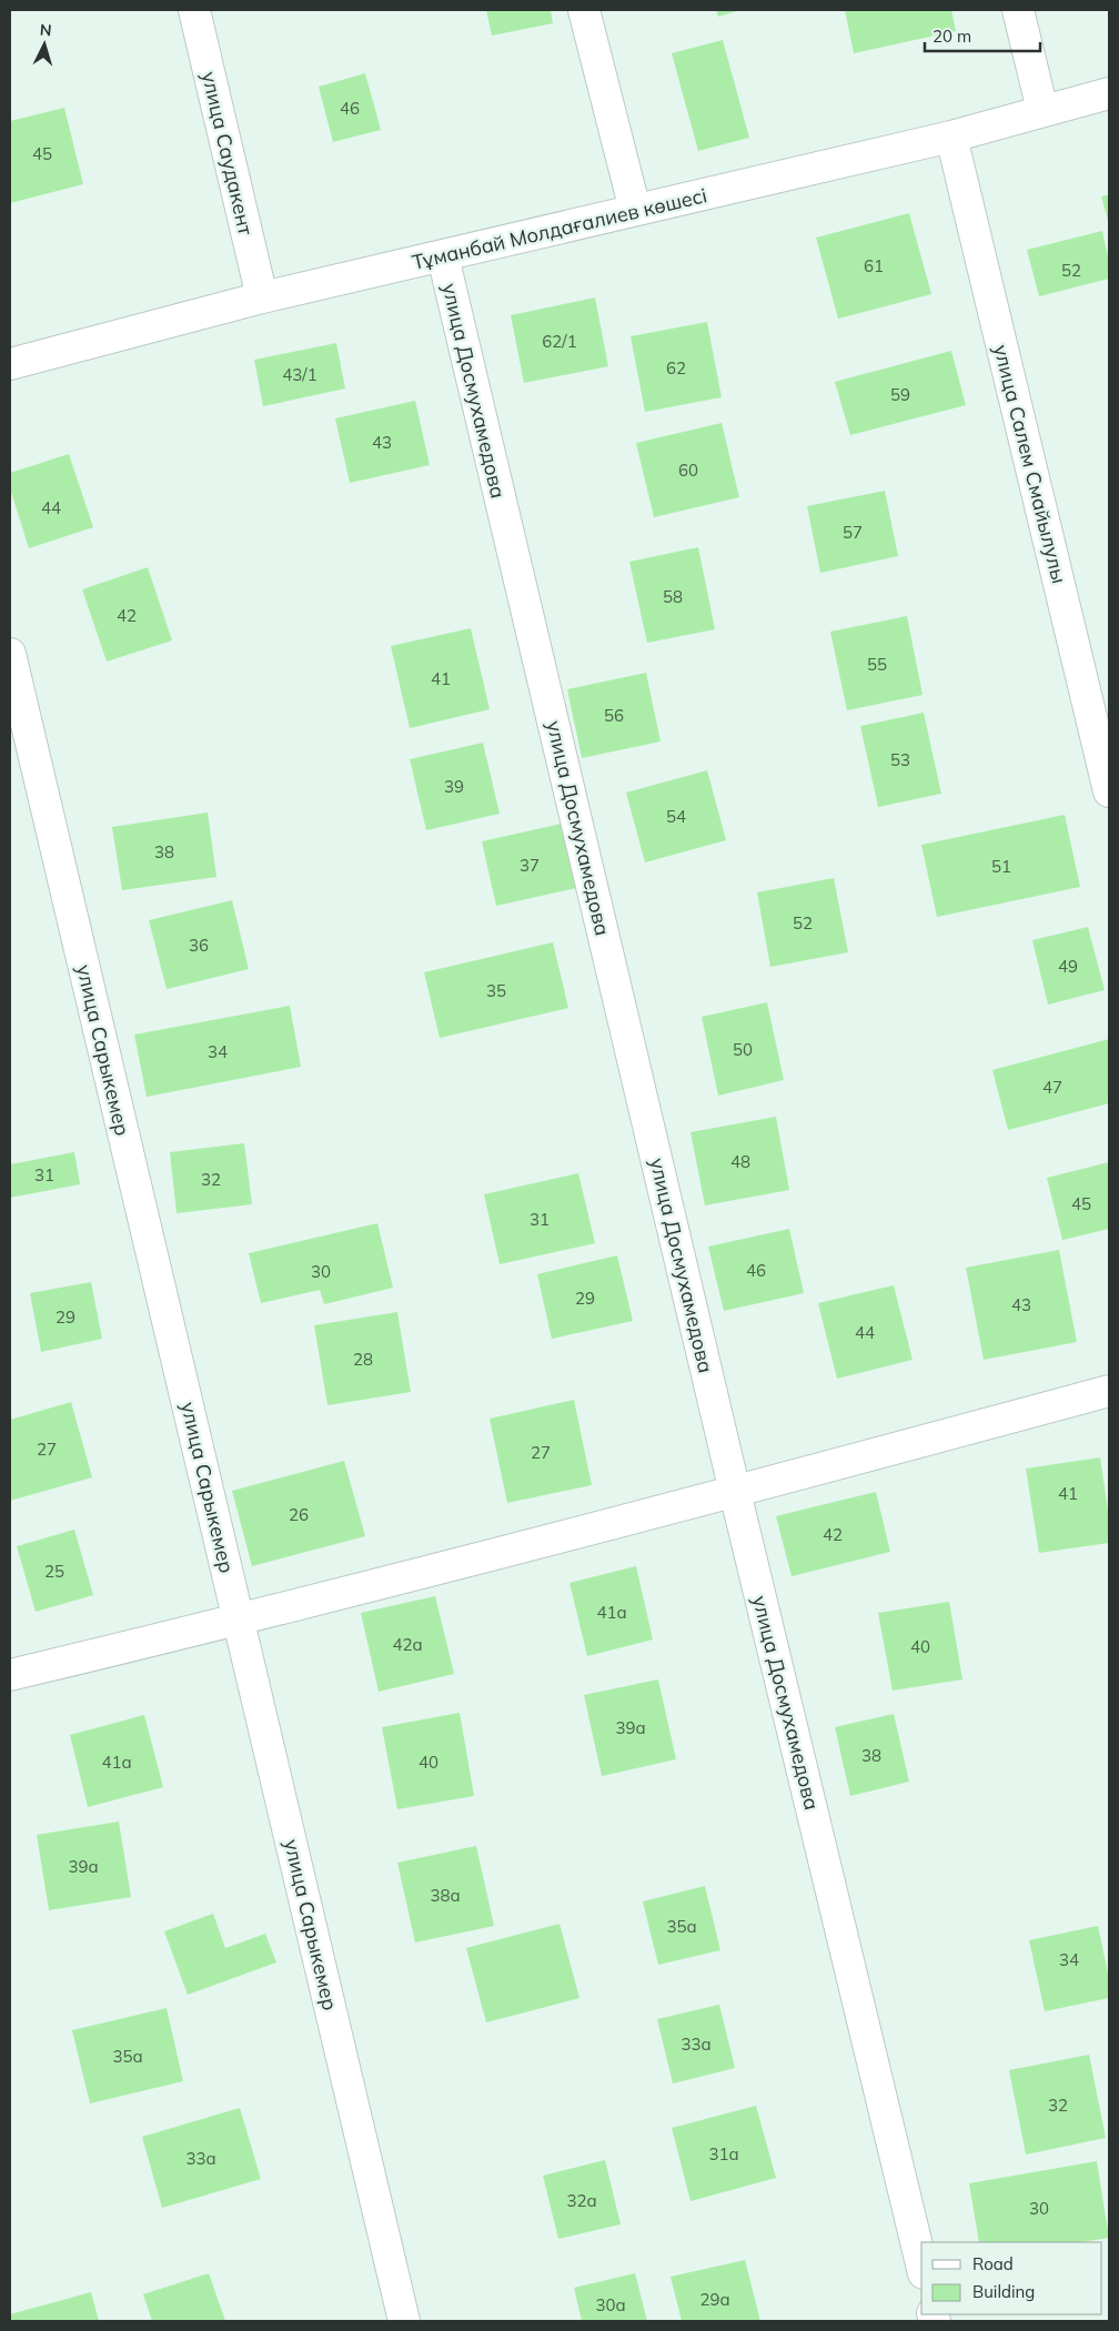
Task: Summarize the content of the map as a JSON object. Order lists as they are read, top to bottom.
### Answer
{
  "streets": {
    "street": [
      "улица Саудакент",
      "Тұманбай Молдағалиев көшесі",
      "улица Досмухамедова",
      "улица Салем Смайылулы",
      "улица Сарыкемер"
    ]
  },
  "crossings": [
    ["улица Саудакент", "Тұманбай Молдағалиев көшесі"],
    ["Тұманбай Молдағалиев көшесі", "улица Досмухамедова"],
    ["Тұманбай Молдағалиев көшесі", "улица Салем Смайылулы"]
  ],
  "house_numbers": [
    "46",
    "45",
    "61",
    "52",
    "62/1",
    "62",
    "43/1",
    "59",
    "43",
    "60",
    "44",
    "57",
    "58",
    "42",
    "55",
    "41",
    "56",
    "53",
    "39",
    "54",
    "38",
    "37",
    "51",
    "52",
    "36",
    "49",
    "35",
    "50",
    "34",
    "47",
    "48",
    "31",
    "32",
    "45",
    "31",
    "46",
    "30",
    "29",
    "43",
    "29",
    "44",
    "28",
    "27",
    "27",
    "41",
    "26",
    "42",
    "25",
    "41а",
    "42а",
    "40",
    "39а",
    "38",
    "41а",
    "40",
    "39а",
    "38а",
    "35а",
    "34",
    "33а",
    "35а",
    "32",
    "31а",
    "33а",
    "32а",
    "30",
    "29а",
    "30а"
  ],
  "legend": ["Road", "Building"],
  "scale_bar": "20 m",
  "north": "top"
}
